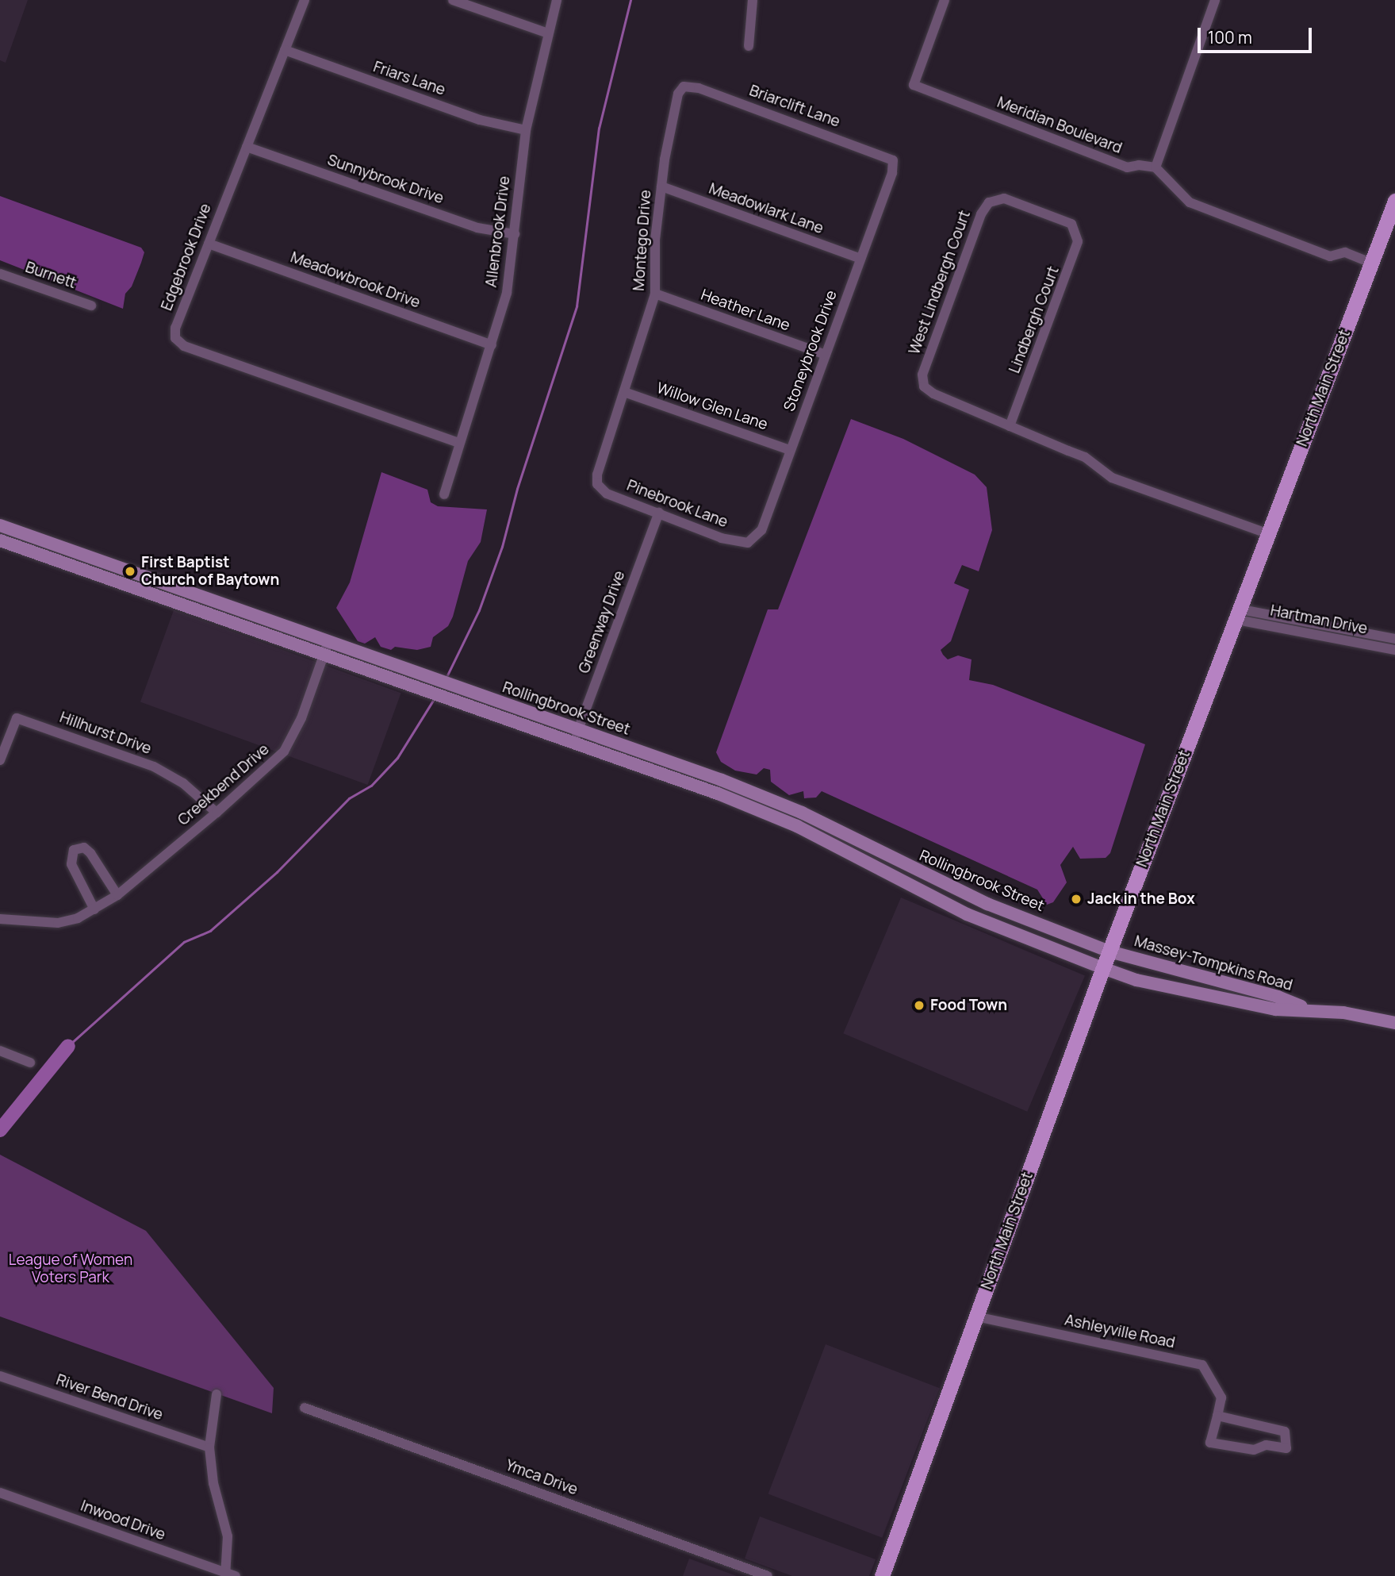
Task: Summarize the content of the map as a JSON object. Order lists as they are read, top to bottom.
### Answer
{
  "streets": {
    "main road": ["North Main Street", "Rollingbrook Street", "Massey-Tompkins Road"],
    "street": [
      "Friars Lane",
      "Briarclift Lane",
      "Meridian Boulevard",
      "Sunnybrook Drive",
      "Meadowlark Lane",
      "Allenbrook Drive",
      "Montego Drive",
      "Edgebrook Drive",
      "Burnett",
      "Meadowbrook Drive",
      "West Lindbergh Court",
      "Heather Lane",
      "Lindbergh Court",
      "Stoneybrook Drive",
      "Willow Glen Lane",
      "Pinebrook Lane",
      "Hartman Drive",
      "Greenway Drive",
      "Hillhurst Drive",
      "Creekbend Drive",
      "Ashleyville Road",
      "River Bend Drive",
      "Ymca Drive",
      "Inwood Drive"
    ]
  },
  "crossings": [
    ["Friars Lane", "Allenbrook Drive"],
    ["Friars Lane", "Edgebrook Drive"],
    ["Briarclift Lane", "Montego Drive"],
    ["Briarclift Lane", "Stoneybrook Drive"],
    ["Sunnybrook Drive", "Allenbrook Drive"],
    ["Sunnybrook Drive", "Edgebrook Drive"],
    ["Meadowlark Lane", "Montego Drive"],
    ["Meadowlark Lane", "Stoneybrook Drive"],
    ["Allenbrook Drive", "Edgebrook Drive"],
    ["Allenbrook Drive", "Meadowbrook Drive"],
    ["Montego Drive", "Heather Lane"],
    ["Montego Drive", "Willow Glen Lane"],
    ["Montego Drive", "Pinebrook Lane"],
    ["Edgebrook Drive", "Meadowbrook Drive"],
    ["West Lindbergh Court", "Lindbergh Court"],
    ["Heather Lane", "Stoneybrook Drive"],
    ["Stoneybrook Drive", "Willow Glen Lane"],
    ["Stoneybrook Drive", "Pinebrook Lane"],
    ["North Main Street", "Hartman Drive"],
    ["North Main Street", "Rollingbrook Street"],
    ["North Main Street", "Massey-Tompkins Road"],
    ["North Main Street", "Ashleyville Road"],
    ["Pinebrook Lane", "Greenway Drive"],
    ["Greenway Drive", "Rollingbrook Street"],
    ["Rollingbrook Street", "Creekbend Drive"],
    ["Rollingbrook Street", "Massey-Tompkins Road"],
    ["Hillhurst Drive", "Creekbend Drive"]
  ],
  "parks": ["League of Women Voters Park"],
  "places": ["First Baptist Church of Baytown", "Jack in the Box", "Food Town"],
  "scale_bar": "100 m"
}
